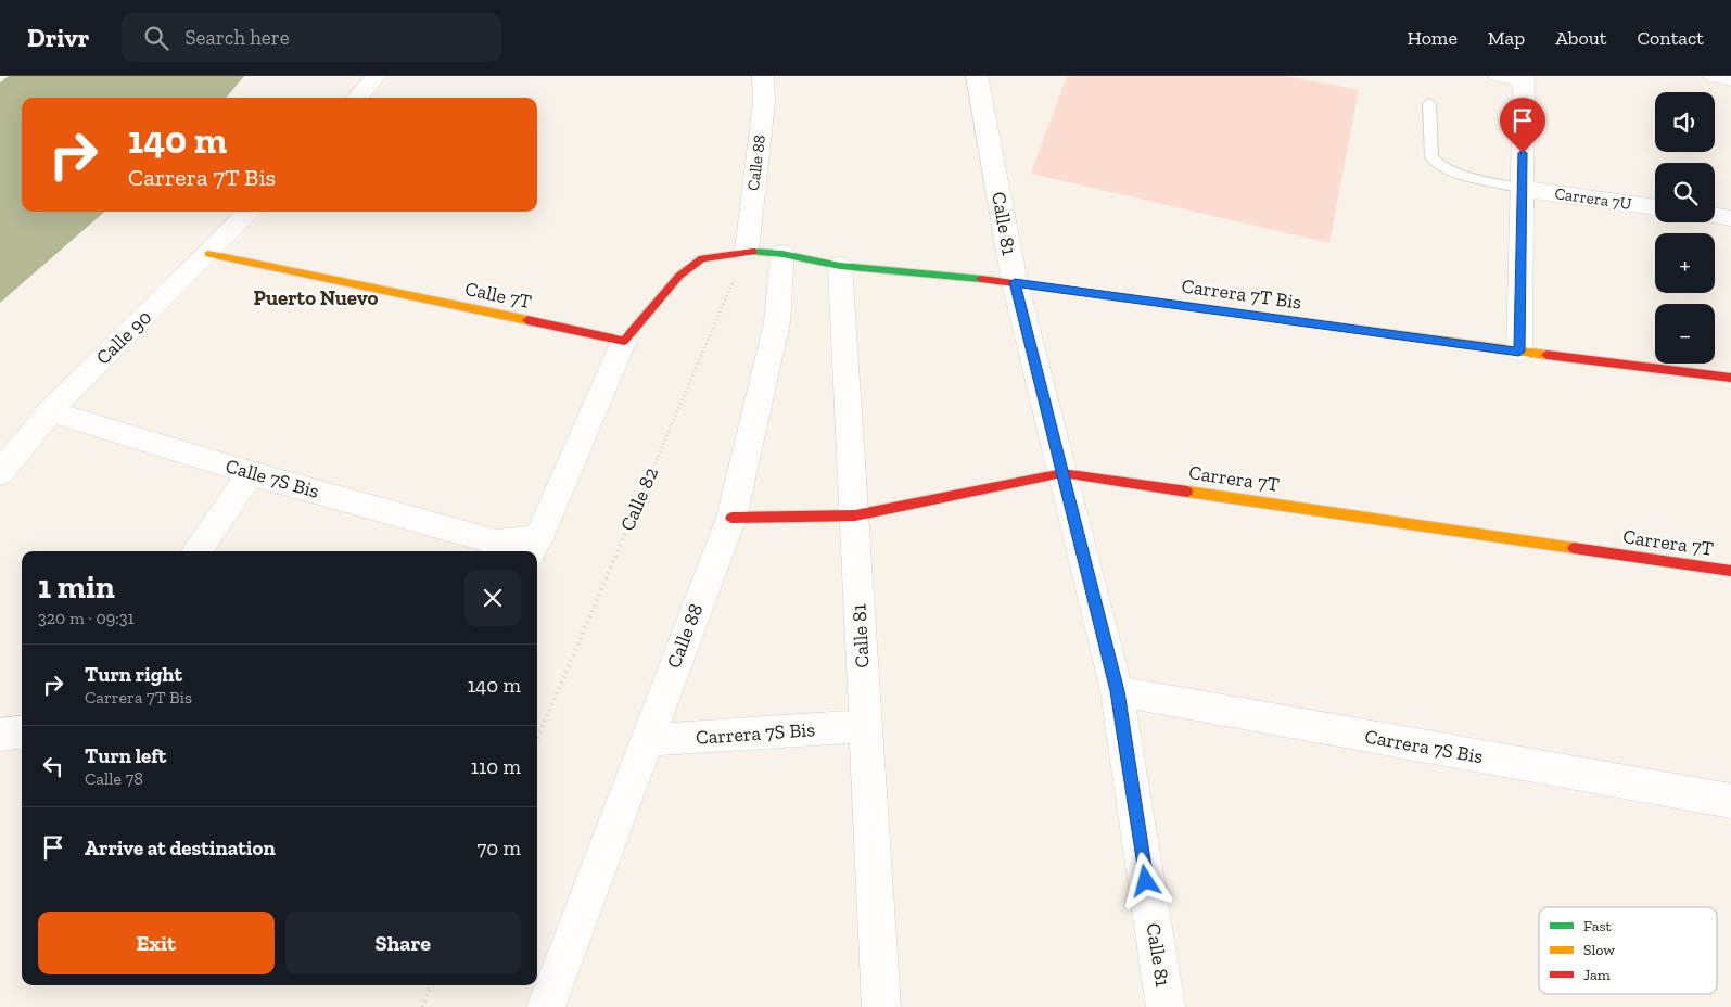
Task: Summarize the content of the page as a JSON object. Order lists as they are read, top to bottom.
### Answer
{
  "streets": {
    "street": [
      "Calle 88",
      "Carrera 7U",
      "Calle 81",
      "Carrera 7T Bis",
      "Calle 7T",
      "Calle 90",
      "Calle 7S Bis",
      "Carrera 7T",
      "Carrera 7S Bis"
    ],
    "path": ["Calle 82"]
  },
  "crossings": [
    ["Calle 88", "Carrera 7T Bis"],
    ["Calle 88", "Carrera 7T"],
    ["Calle 88", "Calle 82"],
    ["Calle 88", "Carrera 7S Bis"],
    ["Calle 81", "Carrera 7T Bis"],
    ["Calle 81", "Carrera 7T"],
    ["Calle 81", "Carrera 7S Bis"],
    ["Carrera 7T Bis", "Calle 82"],
    ["Calle 7T", "Calle 90"],
    ["Calle 90", "Calle 7S Bis"]
  ],
  "districts": ["Puerto Nuevo"],
  "legend": ["Fast", "Slow", "Jam"],
  "page": {
    "header": "Drivr",
    "search": "Search here",
    "nav": [
      "Home",
      "Map",
      "About",
      "Contact"
    ],
    "map_buttons": ["+", "−"],
    "turn": ["140 m", "Carrera 7T Bis"],
    "heading": ["1 min", "320 m · 09:31"],
    "list": [
      {
        "name": "Turn right",
        "note": "Carrera 7T Bis",
        "value": "140 m"
      },
      {
        "name": "Turn left",
        "note": "Calle 78",
        "value": "110 m"
      },
      {
        "name": "Arrive at destination",
        "value": "70 m"
      }
    ],
    "buttons": ["Exit", "Share"]
  }
}
